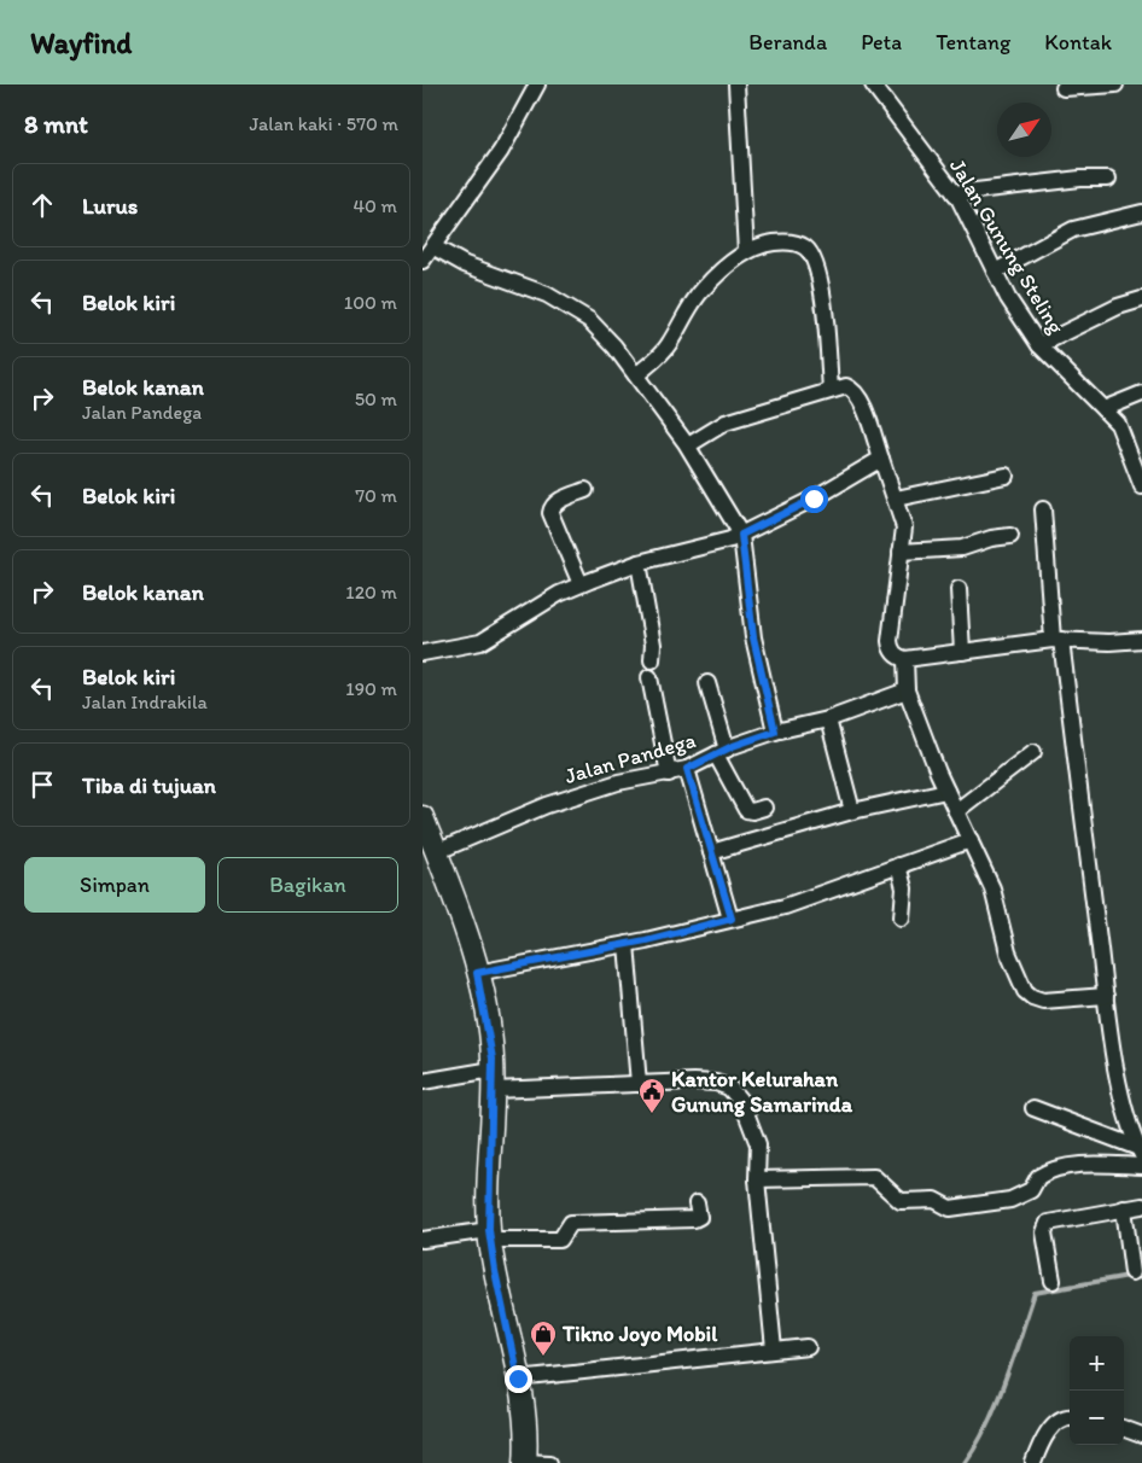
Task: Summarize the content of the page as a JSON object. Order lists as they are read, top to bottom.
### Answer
{
  "streets": {
    "street": ["Jalan Gunung Steling", "Jalan Pandega"]
  },
  "places": {
    "public building": ["Kantor Kelurahan Gunung Samarinda"],
    "shop": ["Tikno Joyo Mobil"]
  },
  "north": "top right",
  "page": {
    "header": "Wayfind",
    "nav": [
      "Beranda",
      "Peta",
      "Tentang",
      "Kontak"
    ],
    "heading": ["8 mnt", "Jalan kaki · 570 m"],
    "list": [
      ["Lurus", "40 m"],
      ["Belok kiri", "100 m"],
      ["Belok kanan", "Jalan Pandega", "50 m"],
      ["Belok kiri", "70 m"],
      ["Belok kanan", "120 m"],
      ["Belok kiri", "Jalan Indrakila", "190 m"],
      "Tiba di tujuan"
    ],
    "buttons": ["Simpan", "Bagikan"],
    "map_buttons": ["+", "−"]
  }
}
